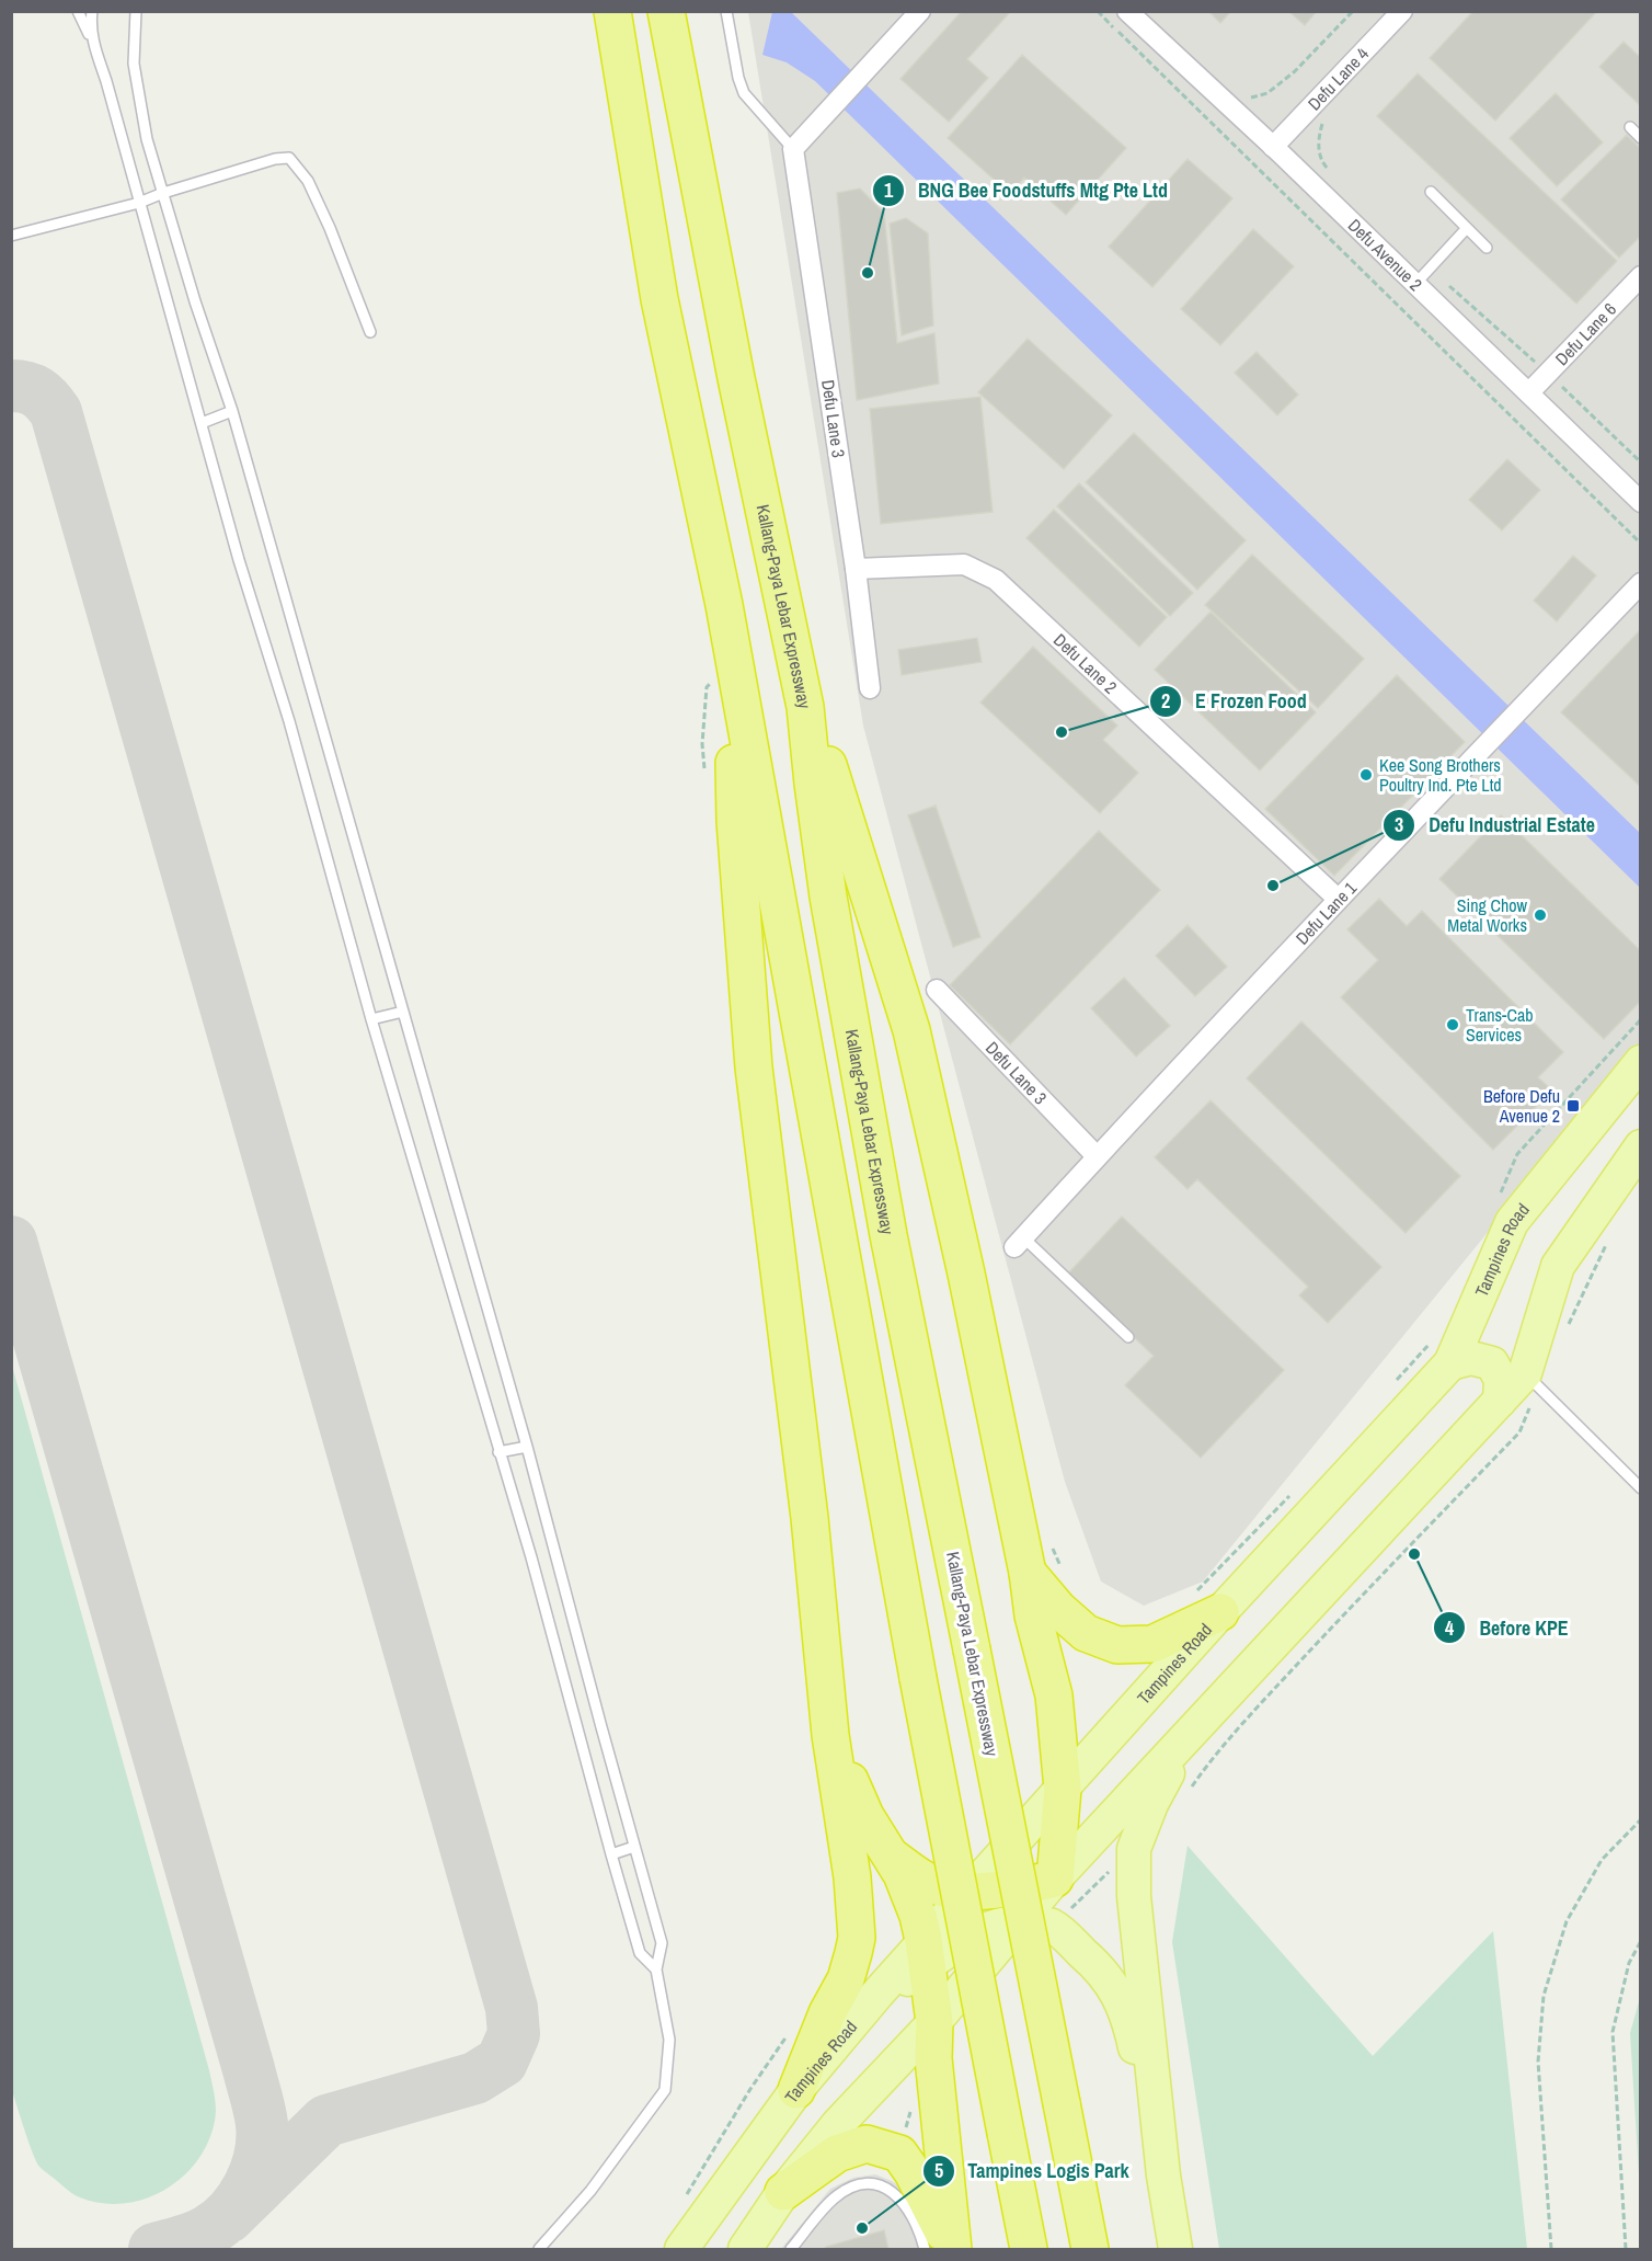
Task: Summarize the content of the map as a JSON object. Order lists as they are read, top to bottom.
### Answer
{
  "streets": {
    "highway": ["Kallang-Paya Lebar Expressway"],
    "main road": ["Tampines Road"],
    "street": [
      "Defu Lane 4",
      "Defu Avenue 2",
      "Defu Lane 6",
      "Defu Lane 3",
      "Defu Lane 2",
      "Defu Lane 1"
    ]
  },
  "crossings": [
    ["Defu Lane 4", "Defu Avenue 2"],
    ["Defu Avenue 2", "Defu Lane 6"],
    ["Defu Lane 3", "Defu Lane 2"],
    ["Defu Lane 3", "Defu Lane 1"],
    ["Defu Lane 2", "Defu Lane 1"]
  ],
  "places": {
    "other": [
      "BNG Bee Foodstuffs Mtg Pte Ltd",
      "E Frozen Food",
      "Kee Song Brothers Poultry Ind. Pte Ltd",
      "Defu Industrial Estate",
      "Sing Chow Metal Works",
      "Trans-Cab Services",
      "Before KPE",
      "Tampines Logis Park"
    ],
    "transit": ["Before Defu Avenue 2"]
  }
}
